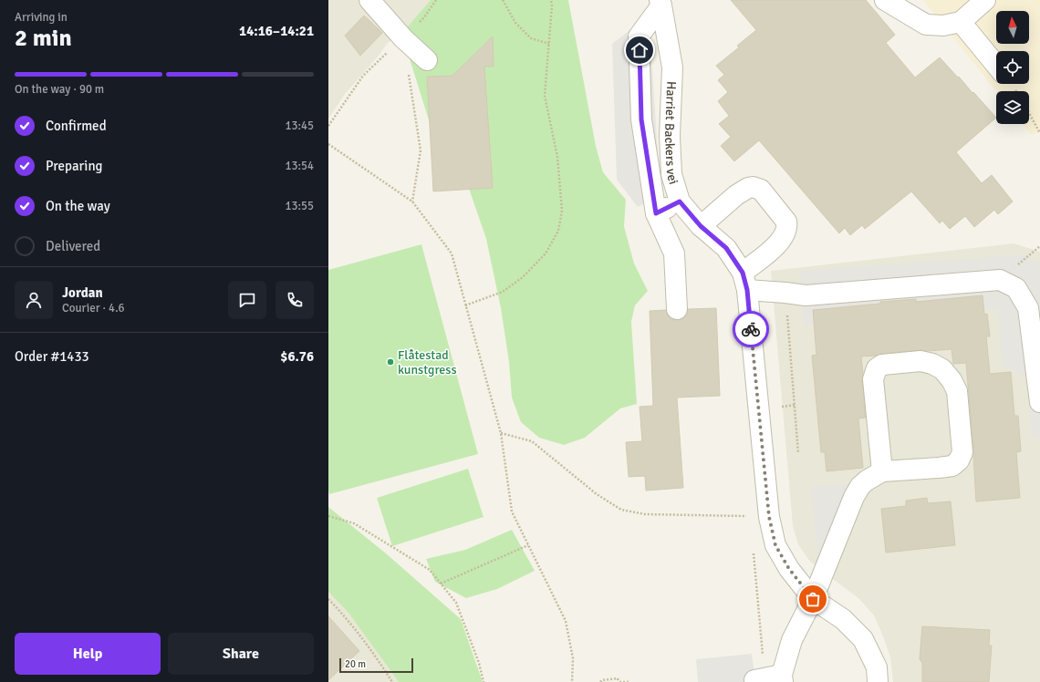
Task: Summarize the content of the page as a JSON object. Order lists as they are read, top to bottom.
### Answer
{
  "streets": {
    "street": ["Harriet Backers vei"]
  },
  "places": ["Flåtestad kunstgress"],
  "scale_bar": "20 m",
  "north": "top",
  "page": {
    "heading": ["2 min", "Arriving in", "14:16–14:21"],
    "panel": [
      "Jordan",
      "Courier · 4.6",
      "Order #1433",
      "$6.76"
    ],
    "bar": "On the way · 90 m",
    "list": [
      ["Confirmed", "13:45"],
      ["Preparing", "13:54"],
      ["On the way", "13:55"],
      "Delivered"
    ],
    "buttons": ["Help", "Share"],
    "scale": "20 m"
  }
}
